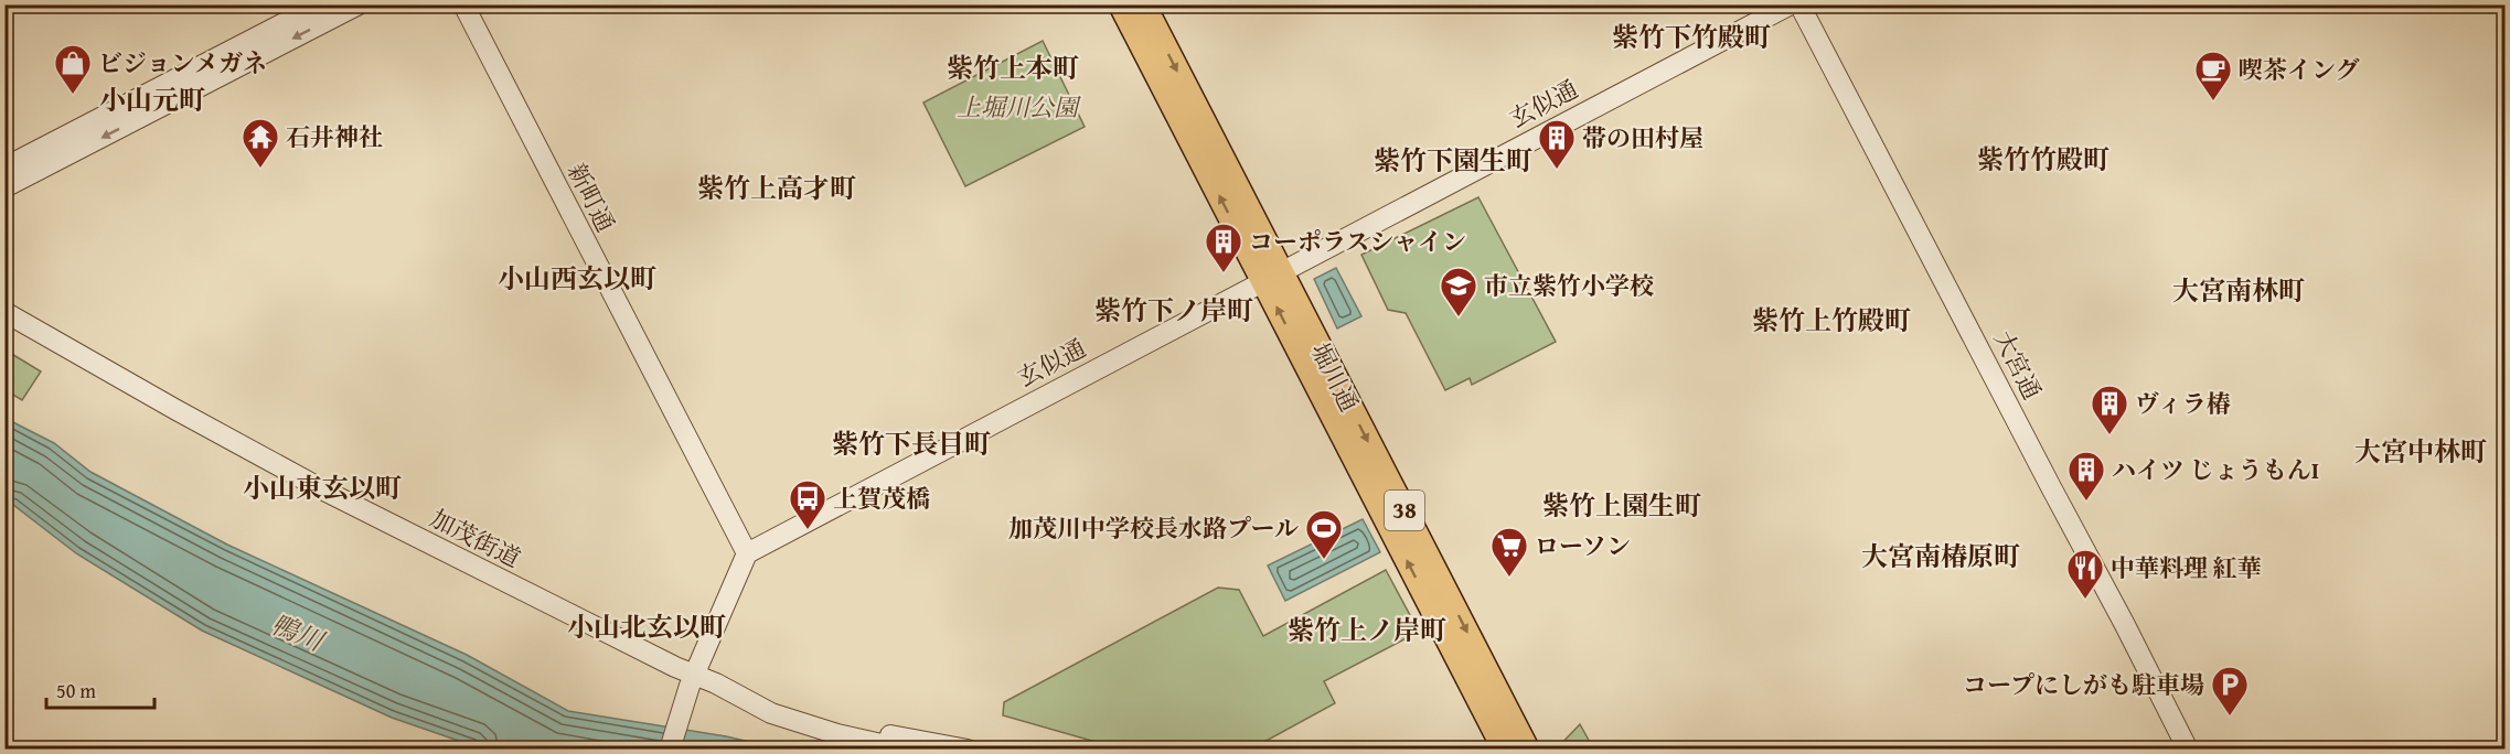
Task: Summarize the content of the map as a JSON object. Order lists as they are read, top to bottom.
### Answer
{
  "streets": {
    "main road": ["堀川通", "38"],
    "street": [
      "玄似通",
      "新町通",
      "大宮通",
      "加茂街道"
    ]
  },
  "crossings": [
    ["玄似通", "新町通"],
    ["玄似通", "堀川通"]
  ],
  "districts": [
    "紫竹下竹殿町",
    "紫竹上本町",
    "小山元町",
    "紫竹竹殿町",
    "紫竹下園生町",
    "紫竹上高才町",
    "小山西玄以町",
    "大宮南林町",
    "紫竹下ノ岸町",
    "紫竹上竹殿町",
    "紫竹下長目町",
    "大宮中林町",
    "小山東玄以町",
    "紫竹上園生町",
    "大宮南椿原町",
    "小山北玄以町",
    "紫竹上ノ岸町"
  ],
  "water": ["鴨川"],
  "parks": ["上堀川公園"],
  "places": {
    "shop": ["ビジョンメガネ"],
    "cafe": ["喫茶イング"],
    "temple": ["石井神社"],
    "building": [
      "帯の田村屋",
      "コーポラスシャイン",
      "ヴィラ椿",
      "ハイツ じょうもんⅠ"
    ],
    "school or university": ["市立紫竹小学校"],
    "bus stop": ["上賀茂橋"],
    "sports": ["加茂川中学校長水路プール"],
    "supermarket": ["ローソン"],
    "restaurant": ["中華料理 紅華"],
    "parking": ["コープにしがも駐車場"]
  },
  "scale_bar": "50 m"
}
